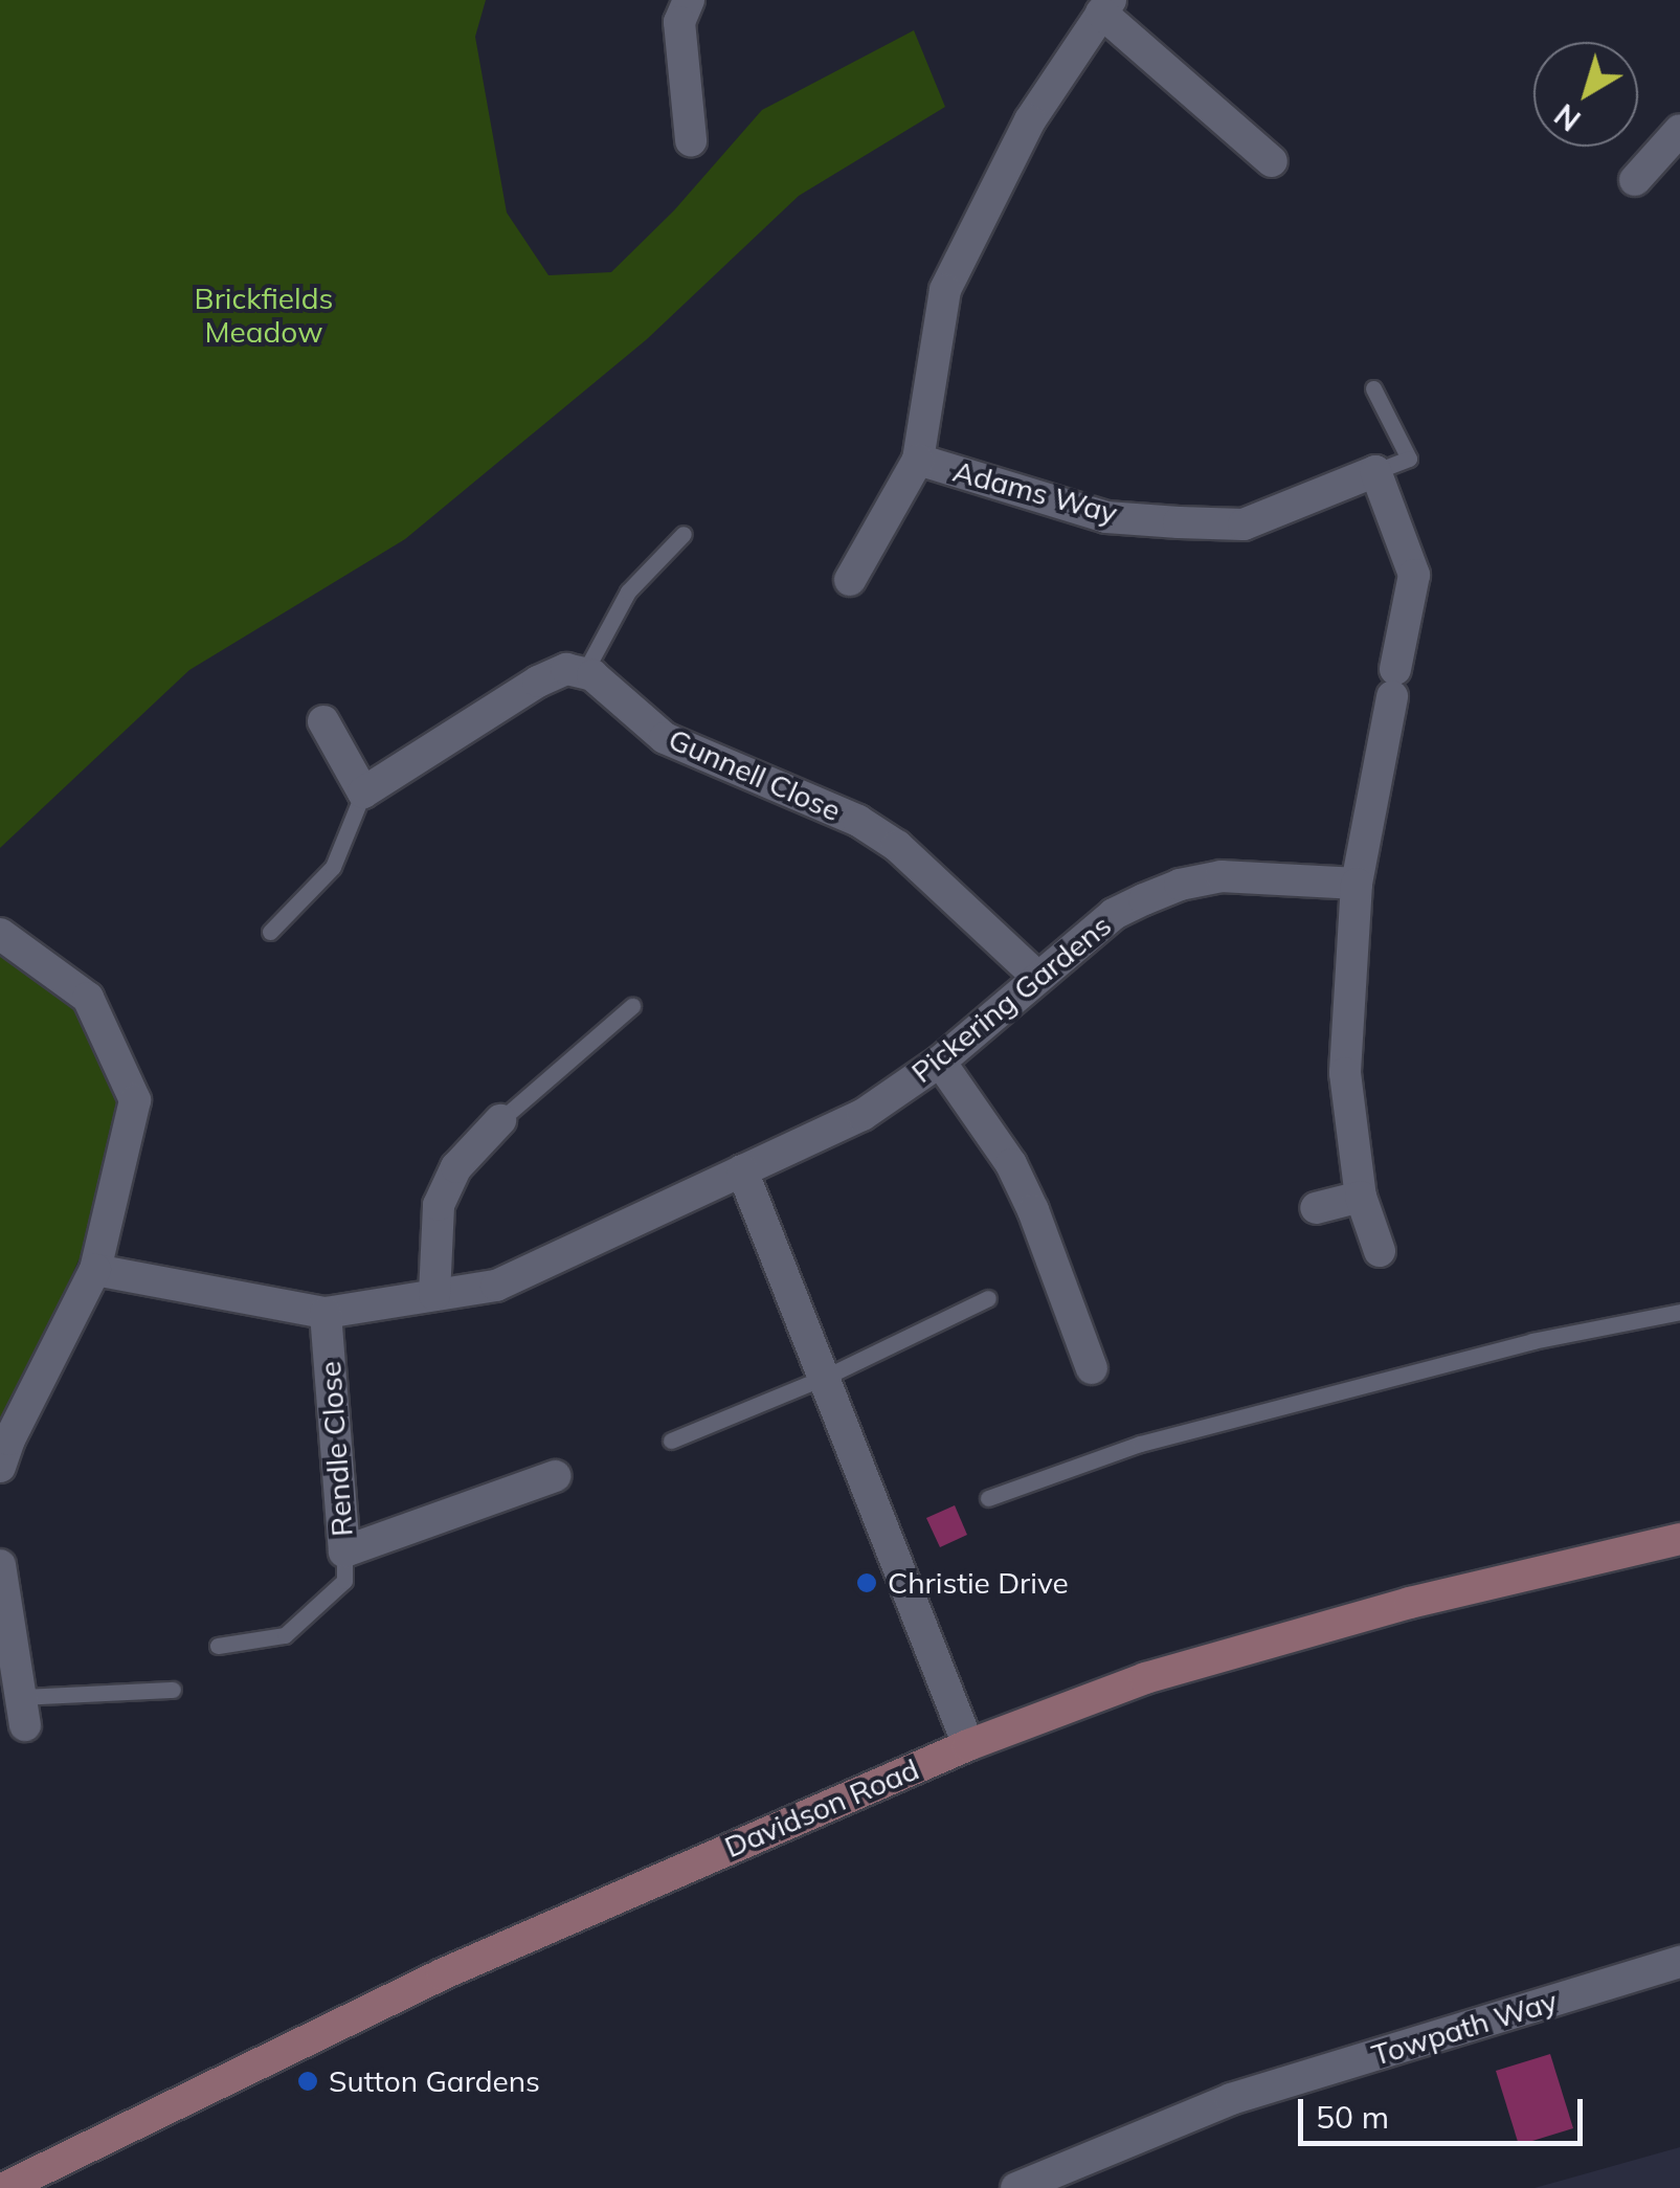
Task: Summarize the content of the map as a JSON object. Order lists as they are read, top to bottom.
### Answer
{
  "streets": {
    "street": [
      "Adams Way",
      "Gunnell Close",
      "Pickering Gardens",
      "Rendle Close",
      "Davidson Road",
      "Towpath Way"
    ]
  },
  "crossings": [
    ["Gunnell Close", "Pickering Gardens"]
  ],
  "parks": ["Brickfields Meadow"],
  "places": ["Christie Drive", "Sutton Gardens"],
  "scale_bar": "50 m",
  "north": "bottom left"
}
